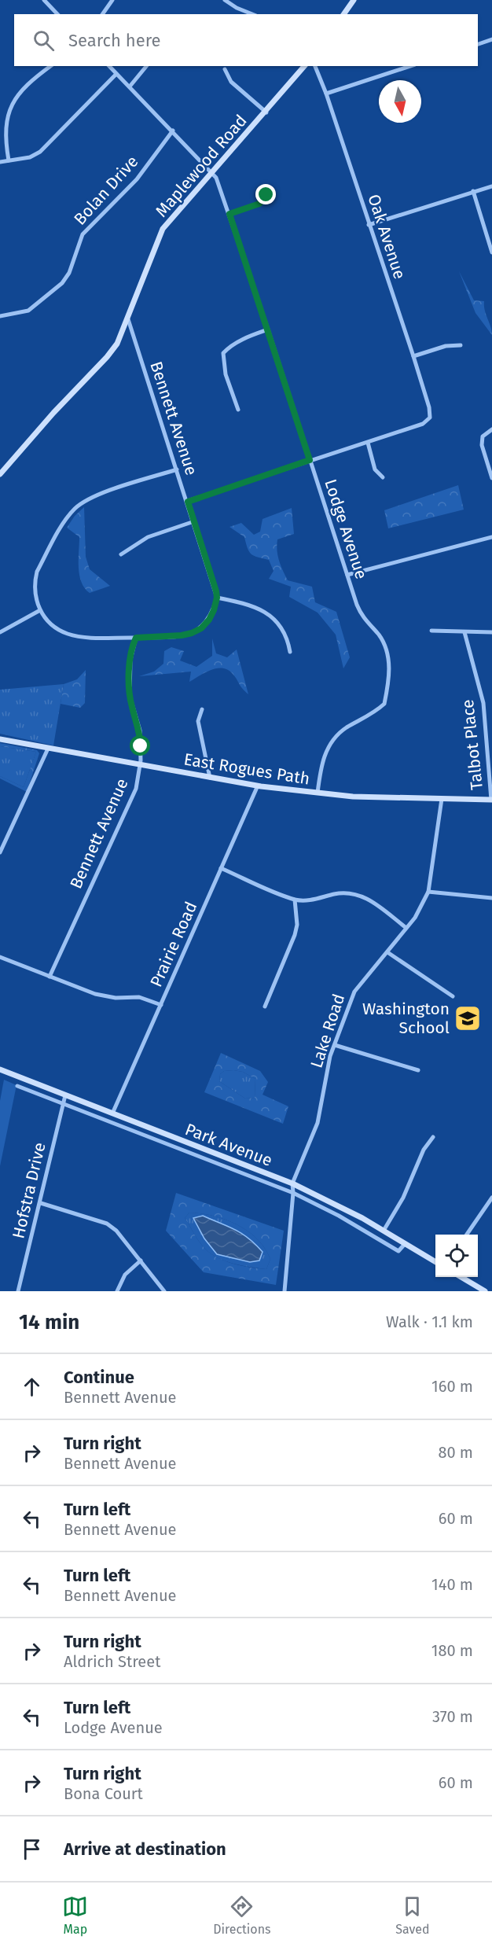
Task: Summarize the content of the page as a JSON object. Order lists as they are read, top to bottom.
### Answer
{
  "streets": {
    "street": [
      "Maplewood Road",
      "Bolan Drive",
      "Oak Avenue",
      "Bennett Avenue",
      "Lodge Avenue",
      "Talbot Place",
      "East Rogues Path",
      "Prairie Road",
      "Lake Road",
      "Park Avenue",
      "Hofstra Drive"
    ]
  },
  "crossings": [
    ["Maplewood Road", "Bennett Avenue"],
    ["Maplewood Road", "Lodge Avenue"],
    ["Bolan Drive", "Lodge Avenue"],
    ["Bennett Avenue", "East Rogues Path"],
    ["Lodge Avenue", "East Rogues Path"],
    ["Talbot Place", "East Rogues Path"],
    ["East Rogues Path", "Prairie Road"],
    ["East Rogues Path", "Lake Road"],
    ["Prairie Road", "Park Avenue"],
    ["Lake Road", "Park Avenue"],
    ["Park Avenue", "Hofstra Drive"]
  ],
  "places": {
    "school or university": ["Washington School"]
  },
  "north": "bottom",
  "page": {
    "search": "Search here",
    "heading": ["14 min", "Walk · 1.1 km"],
    "list": [
      ["Continue", "Bennett Avenue", "160 m"],
      ["Turn right", "Bennett Avenue", "80 m"],
      ["Turn left", "Bennett Avenue", "60 m"],
      ["Turn left", "Bennett Avenue", "140 m"],
      ["Turn right", "Aldrich Street", "180 m"],
      ["Turn left", "Lodge Avenue", "370 m"],
      ["Turn right", "Bona Court", "60 m"],
      "Arrive at destination"
    ],
    "nav": ["Map", "Directions", "Saved"]
  }
}
